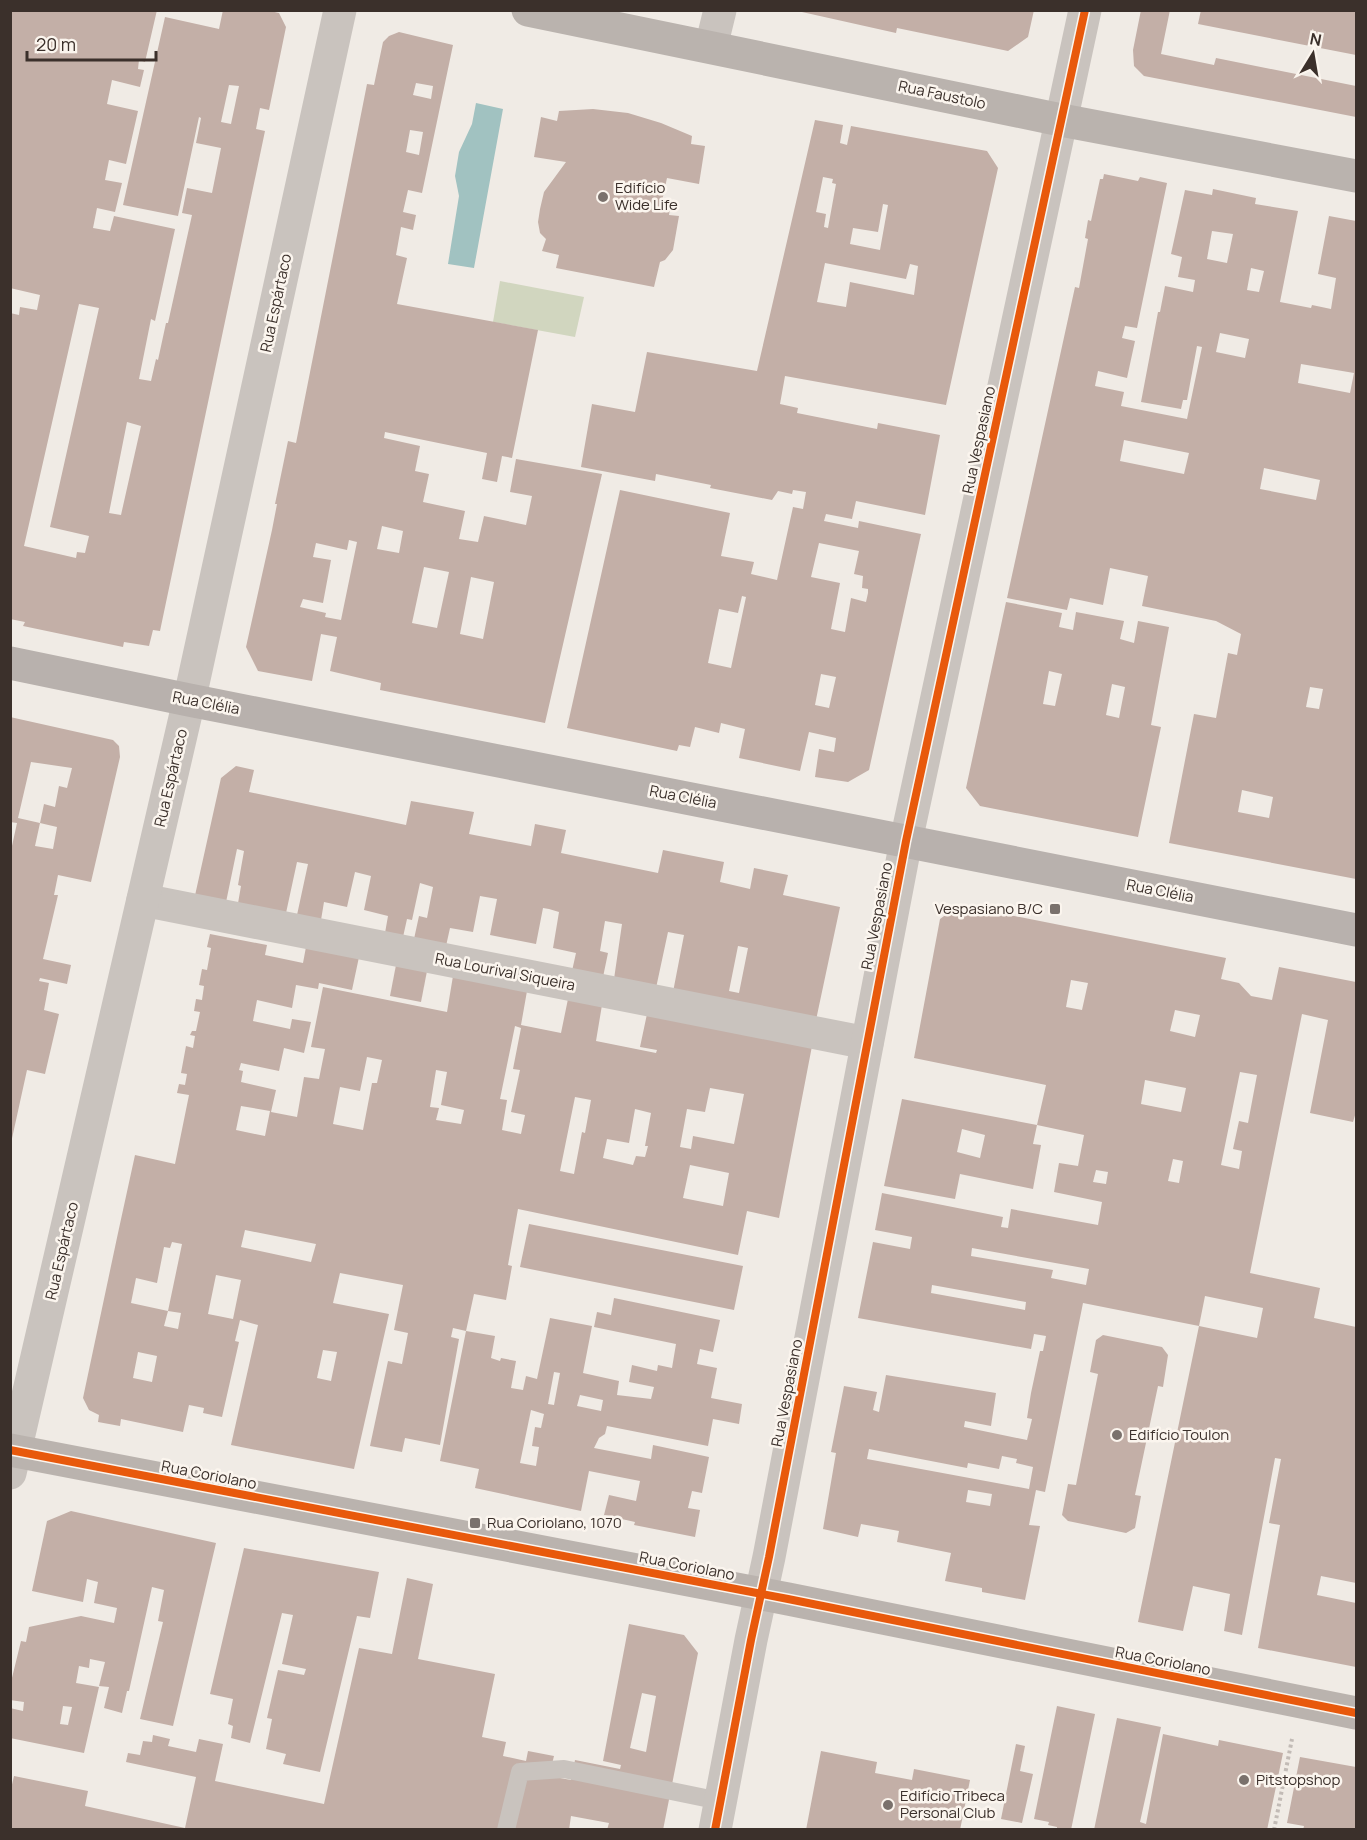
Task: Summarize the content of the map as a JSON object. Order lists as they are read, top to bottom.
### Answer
{
  "streets": {
    "main road": ["Rua Clélia"],
    "street": [
      "Rua Faustolo",
      "Rua Espártaco",
      "Rua Vespasiano",
      "Rua Lourival Siqueira",
      "Rua Coriolano"
    ]
  },
  "crossings": [
    ["Rua Faustolo", "Rua Vespasiano"],
    ["Rua Espártaco", "Rua Clélia"],
    ["Rua Espártaco", "Rua Lourival Siqueira"],
    ["Rua Espártaco", "Rua Coriolano"],
    ["Rua Vespasiano", "Rua Clélia"],
    ["Rua Vespasiano", "Rua Lourival Siqueira"],
    ["Rua Vespasiano", "Rua Coriolano"]
  ],
  "places": {
    "other": [
      "Edifício Wide Life",
      "Edifício Toulon",
      "Pitstopshop",
      "Edifício Tribeca Personal Club"
    ],
    "transit": ["Vespasiano B/C", "Rua Coriolano, 1070"]
  },
  "scale_bar": "20 m",
  "north": "top"
}
